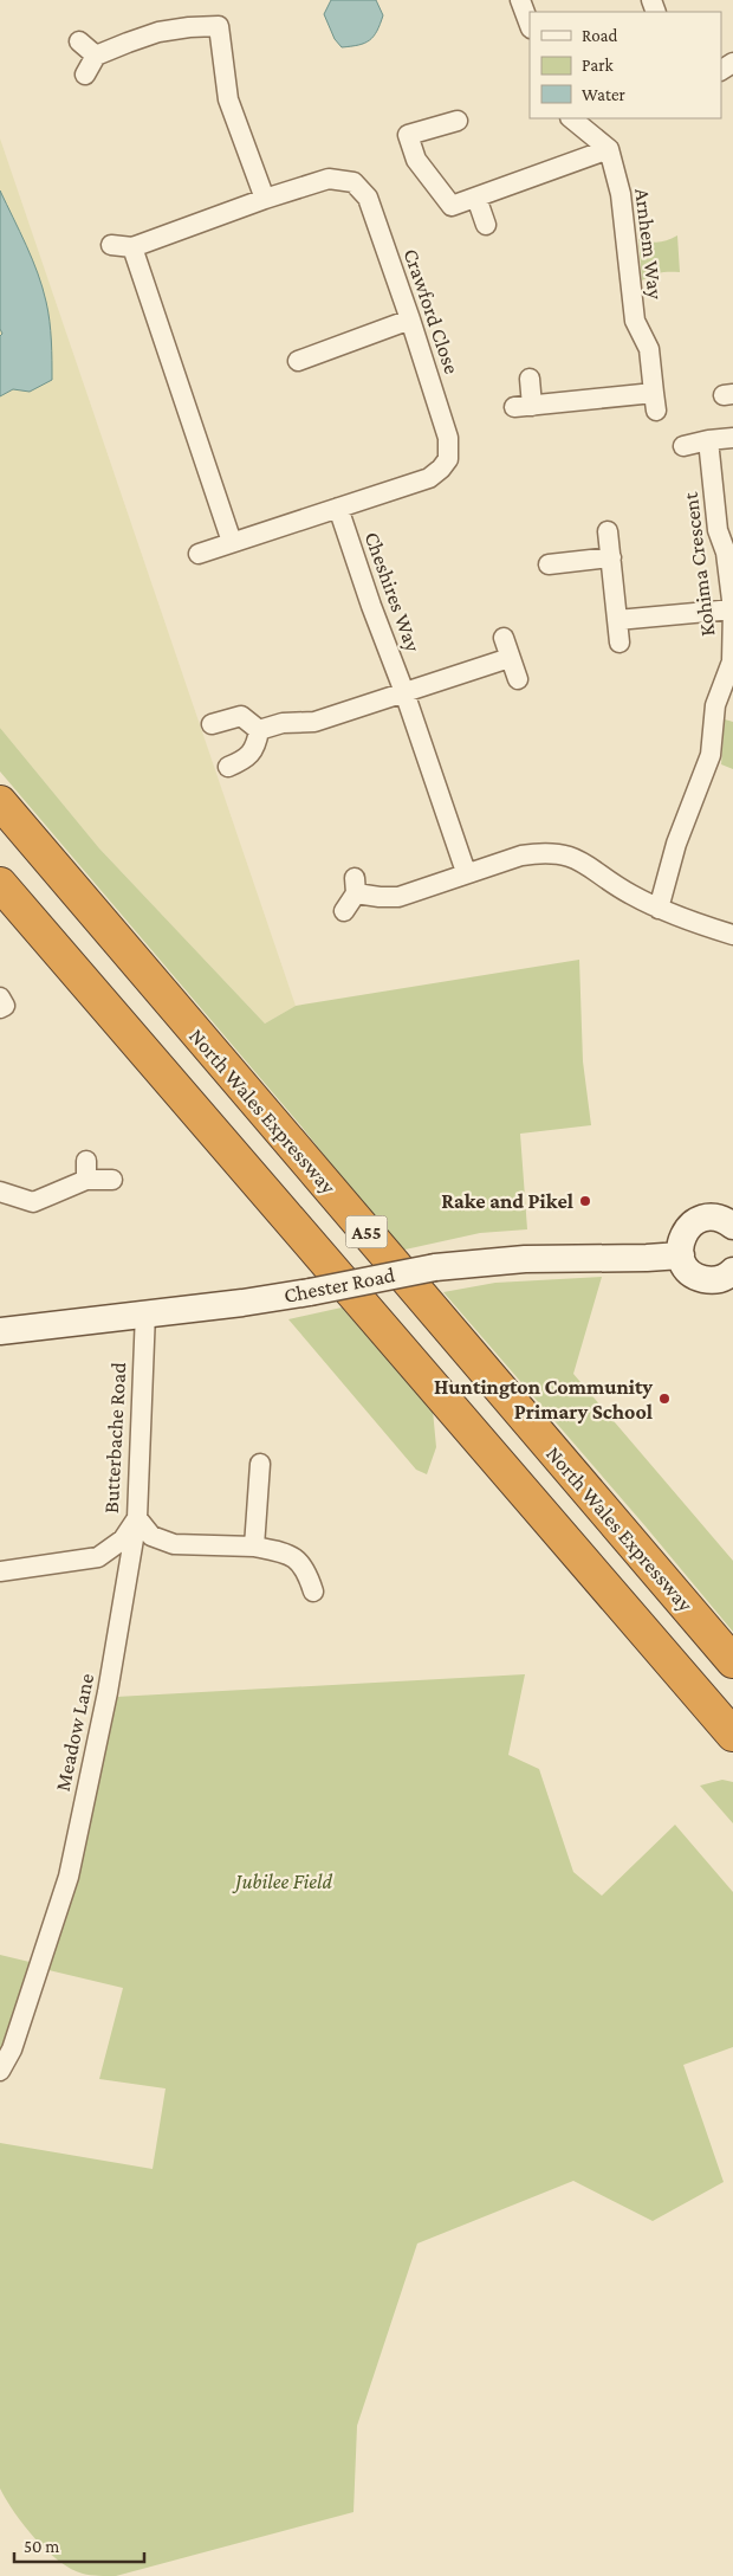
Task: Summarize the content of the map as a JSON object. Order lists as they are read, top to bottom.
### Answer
{
  "streets": {
    "highway": ["North Wales Expressway", "A55"],
    "main road": ["Chester Road"],
    "street": [
      "Arnhem Way",
      "Crawford Close",
      "Kohima Crescent",
      "Cheshires Way",
      "Butterbache Road",
      "Meadow Lane"
    ]
  },
  "crossings": [
    ["Crawford Close", "Cheshires Way"],
    ["Chester Road", "Butterbache Road"],
    ["Butterbache Road", "Meadow Lane"]
  ],
  "parks": ["Jubilee Field"],
  "places": ["Rake and Pikel", "Huntington Community Primary School"],
  "legend": ["Road", "Park", "Water"],
  "scale_bar": "50 m"
}
